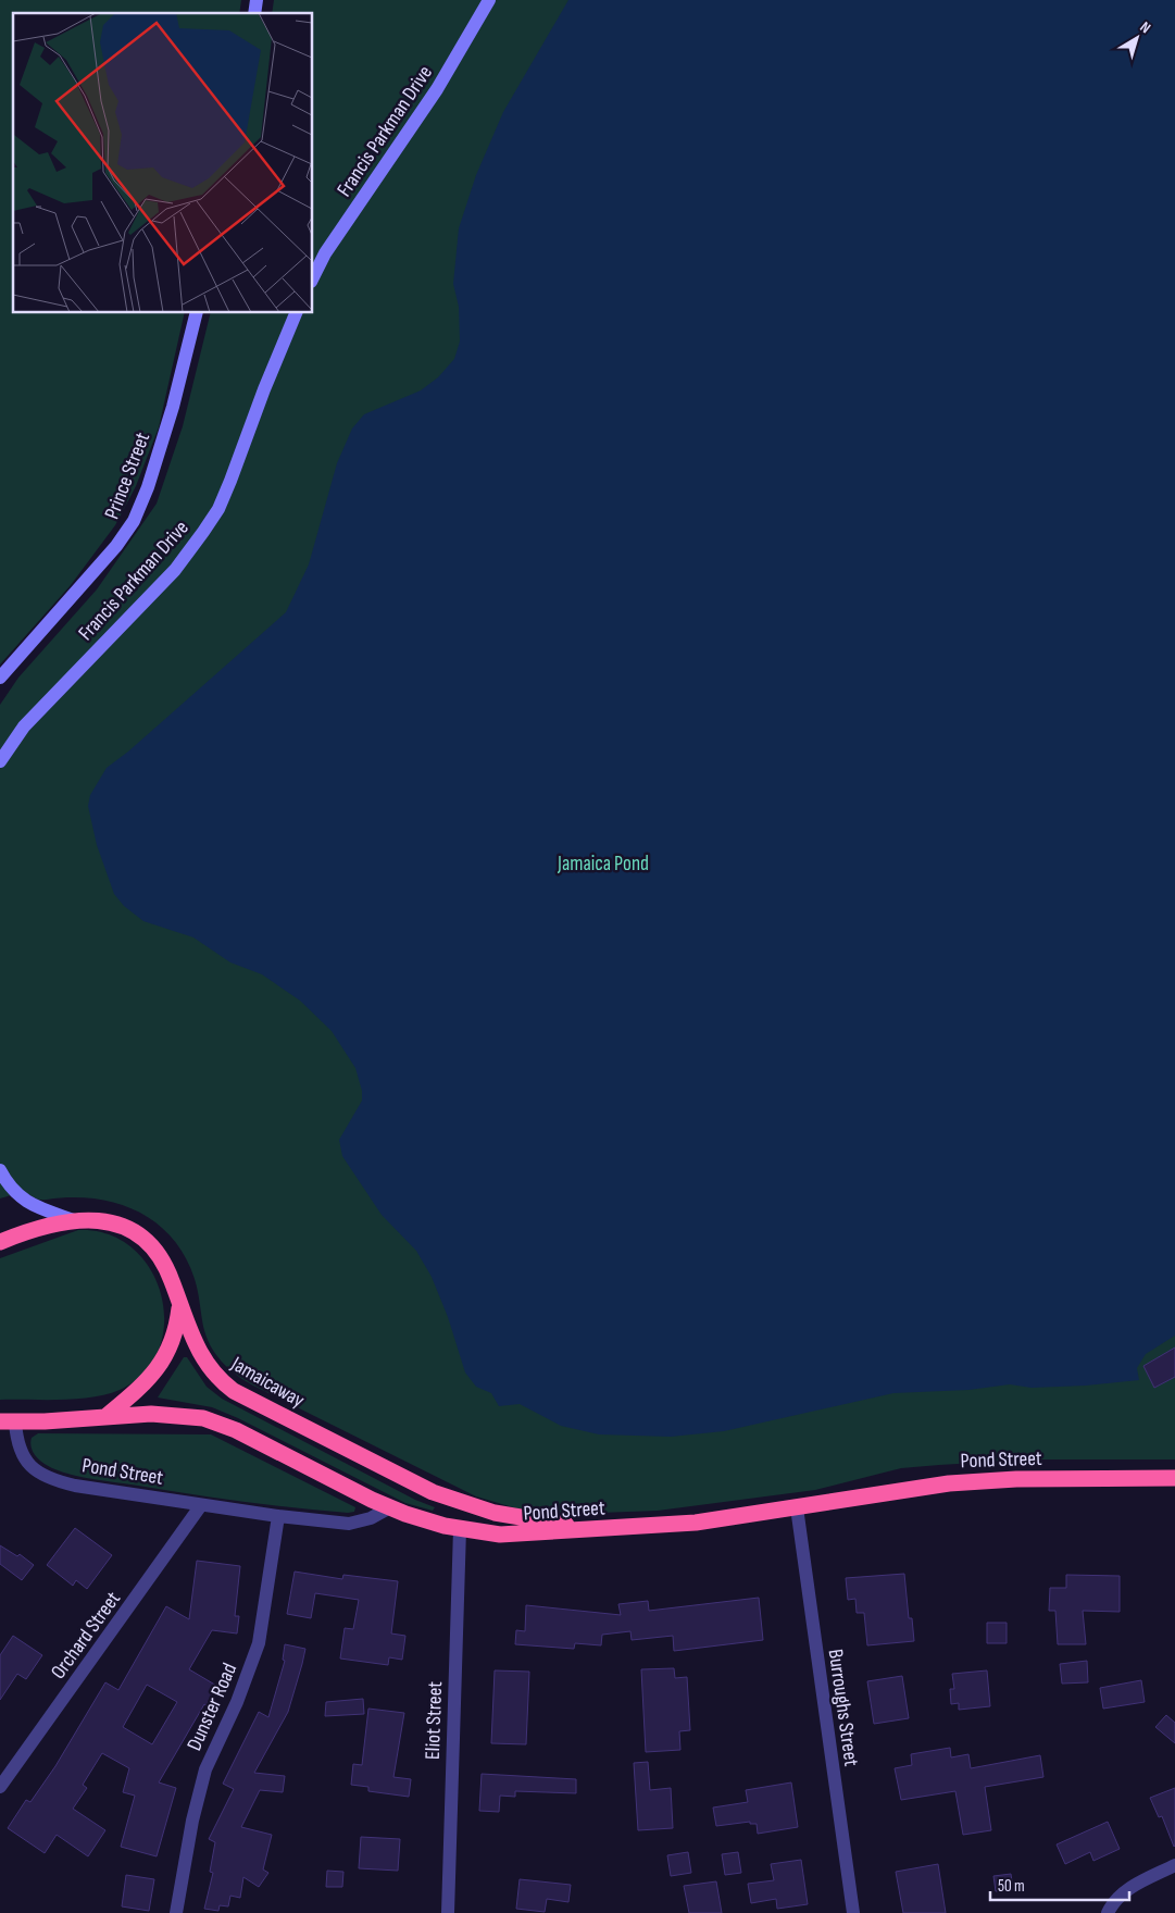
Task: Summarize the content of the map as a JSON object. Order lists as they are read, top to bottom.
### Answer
{
  "streets": {
    "highway": ["Jamaicaway", "Pond Street"],
    "main road": ["Francis Parkman Drive", "Prince Street"],
    "street": [
      "Orchard Street",
      "Dunster Road",
      "Burroughs Street",
      "Eliot Street"
    ]
  },
  "crossings": [
    ["Jamaicaway", "Pond Street"],
    ["Pond Street", "Orchard Street"],
    ["Pond Street", "Dunster Road"],
    ["Pond Street", "Burroughs Street"],
    ["Pond Street", "Eliot Street"]
  ],
  "parks": ["Jamaica Pond"],
  "scale_bar": "50 m",
  "north": "top right"
}
